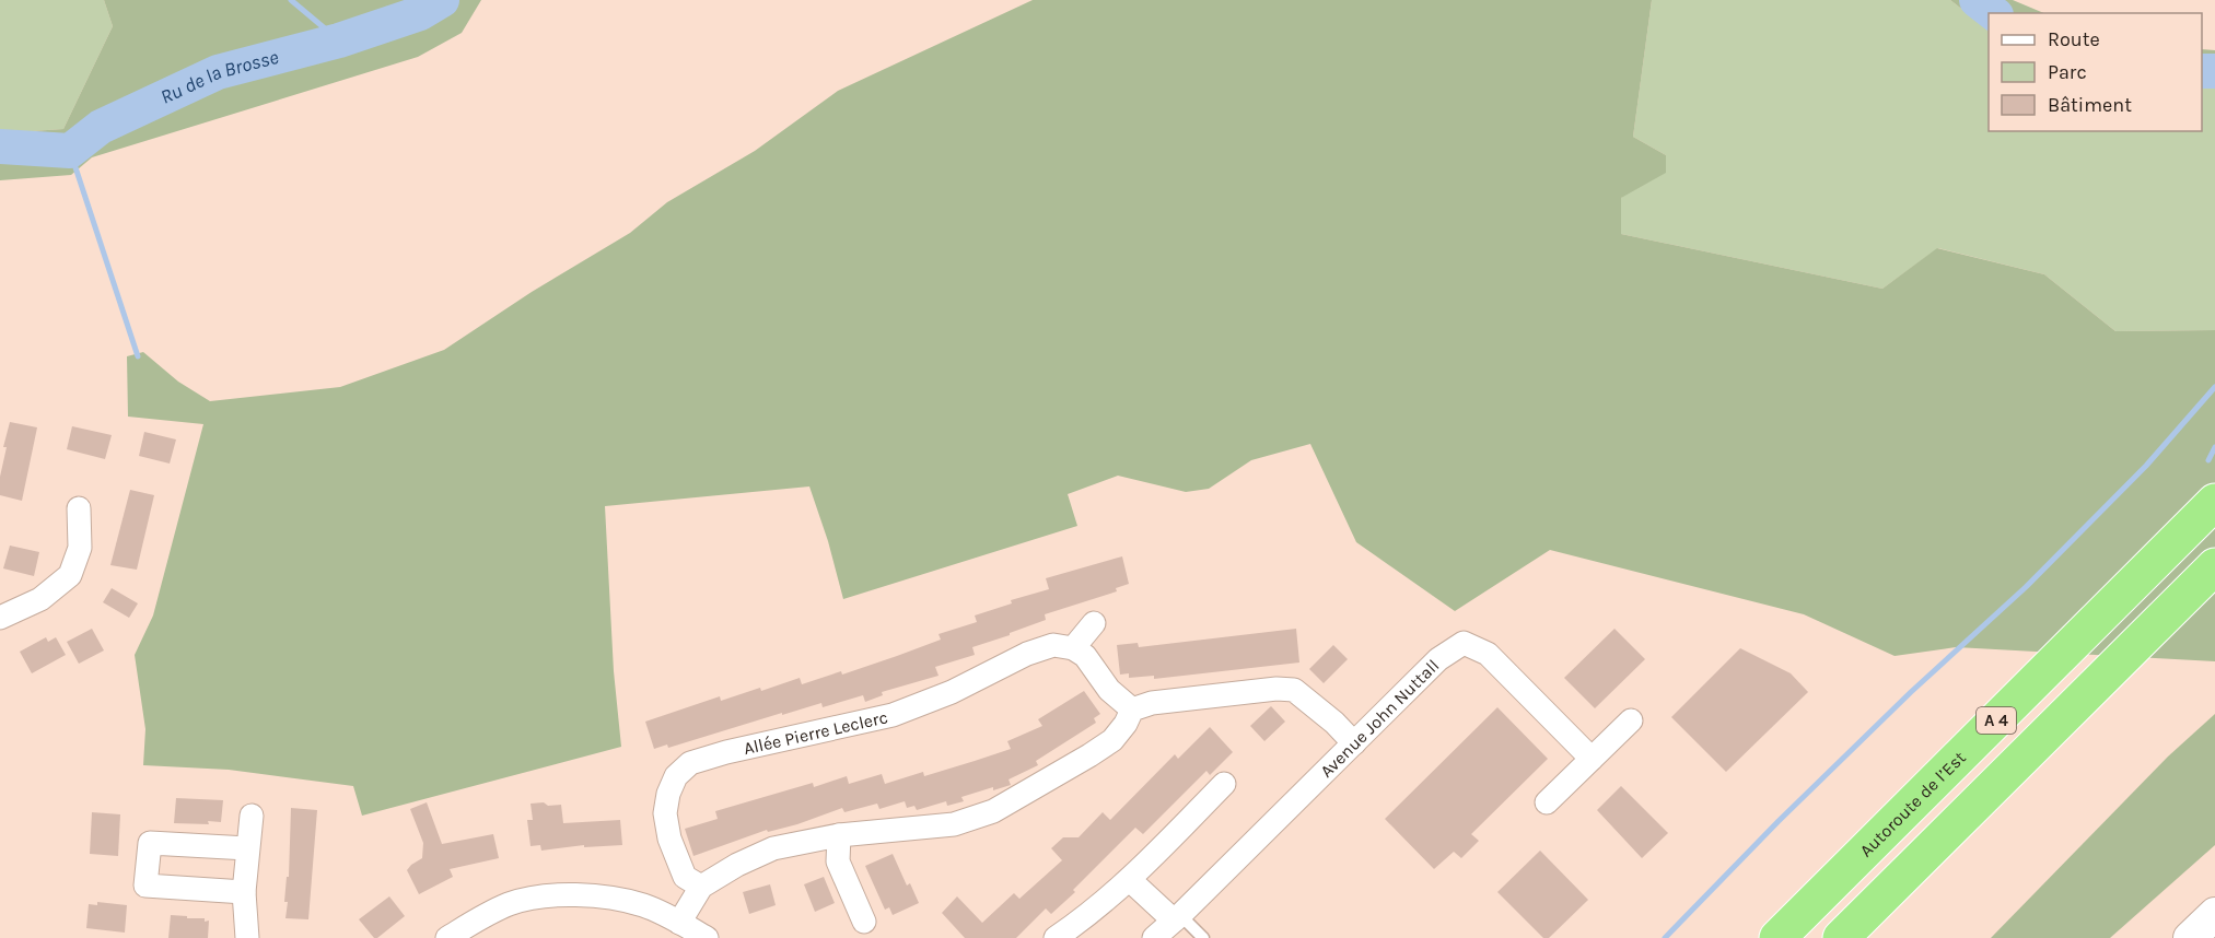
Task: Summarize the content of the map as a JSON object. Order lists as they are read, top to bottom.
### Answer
{
  "streets": {
    "highway": ["A 4", "Autoroute de l’Est"],
    "street": ["Avenue John Nuttall", "Allée Pierre Leclerc"]
  },
  "water": ["Ru de la Brosse"],
  "legend": ["Route", "Parc", "Bâtiment"]
}
